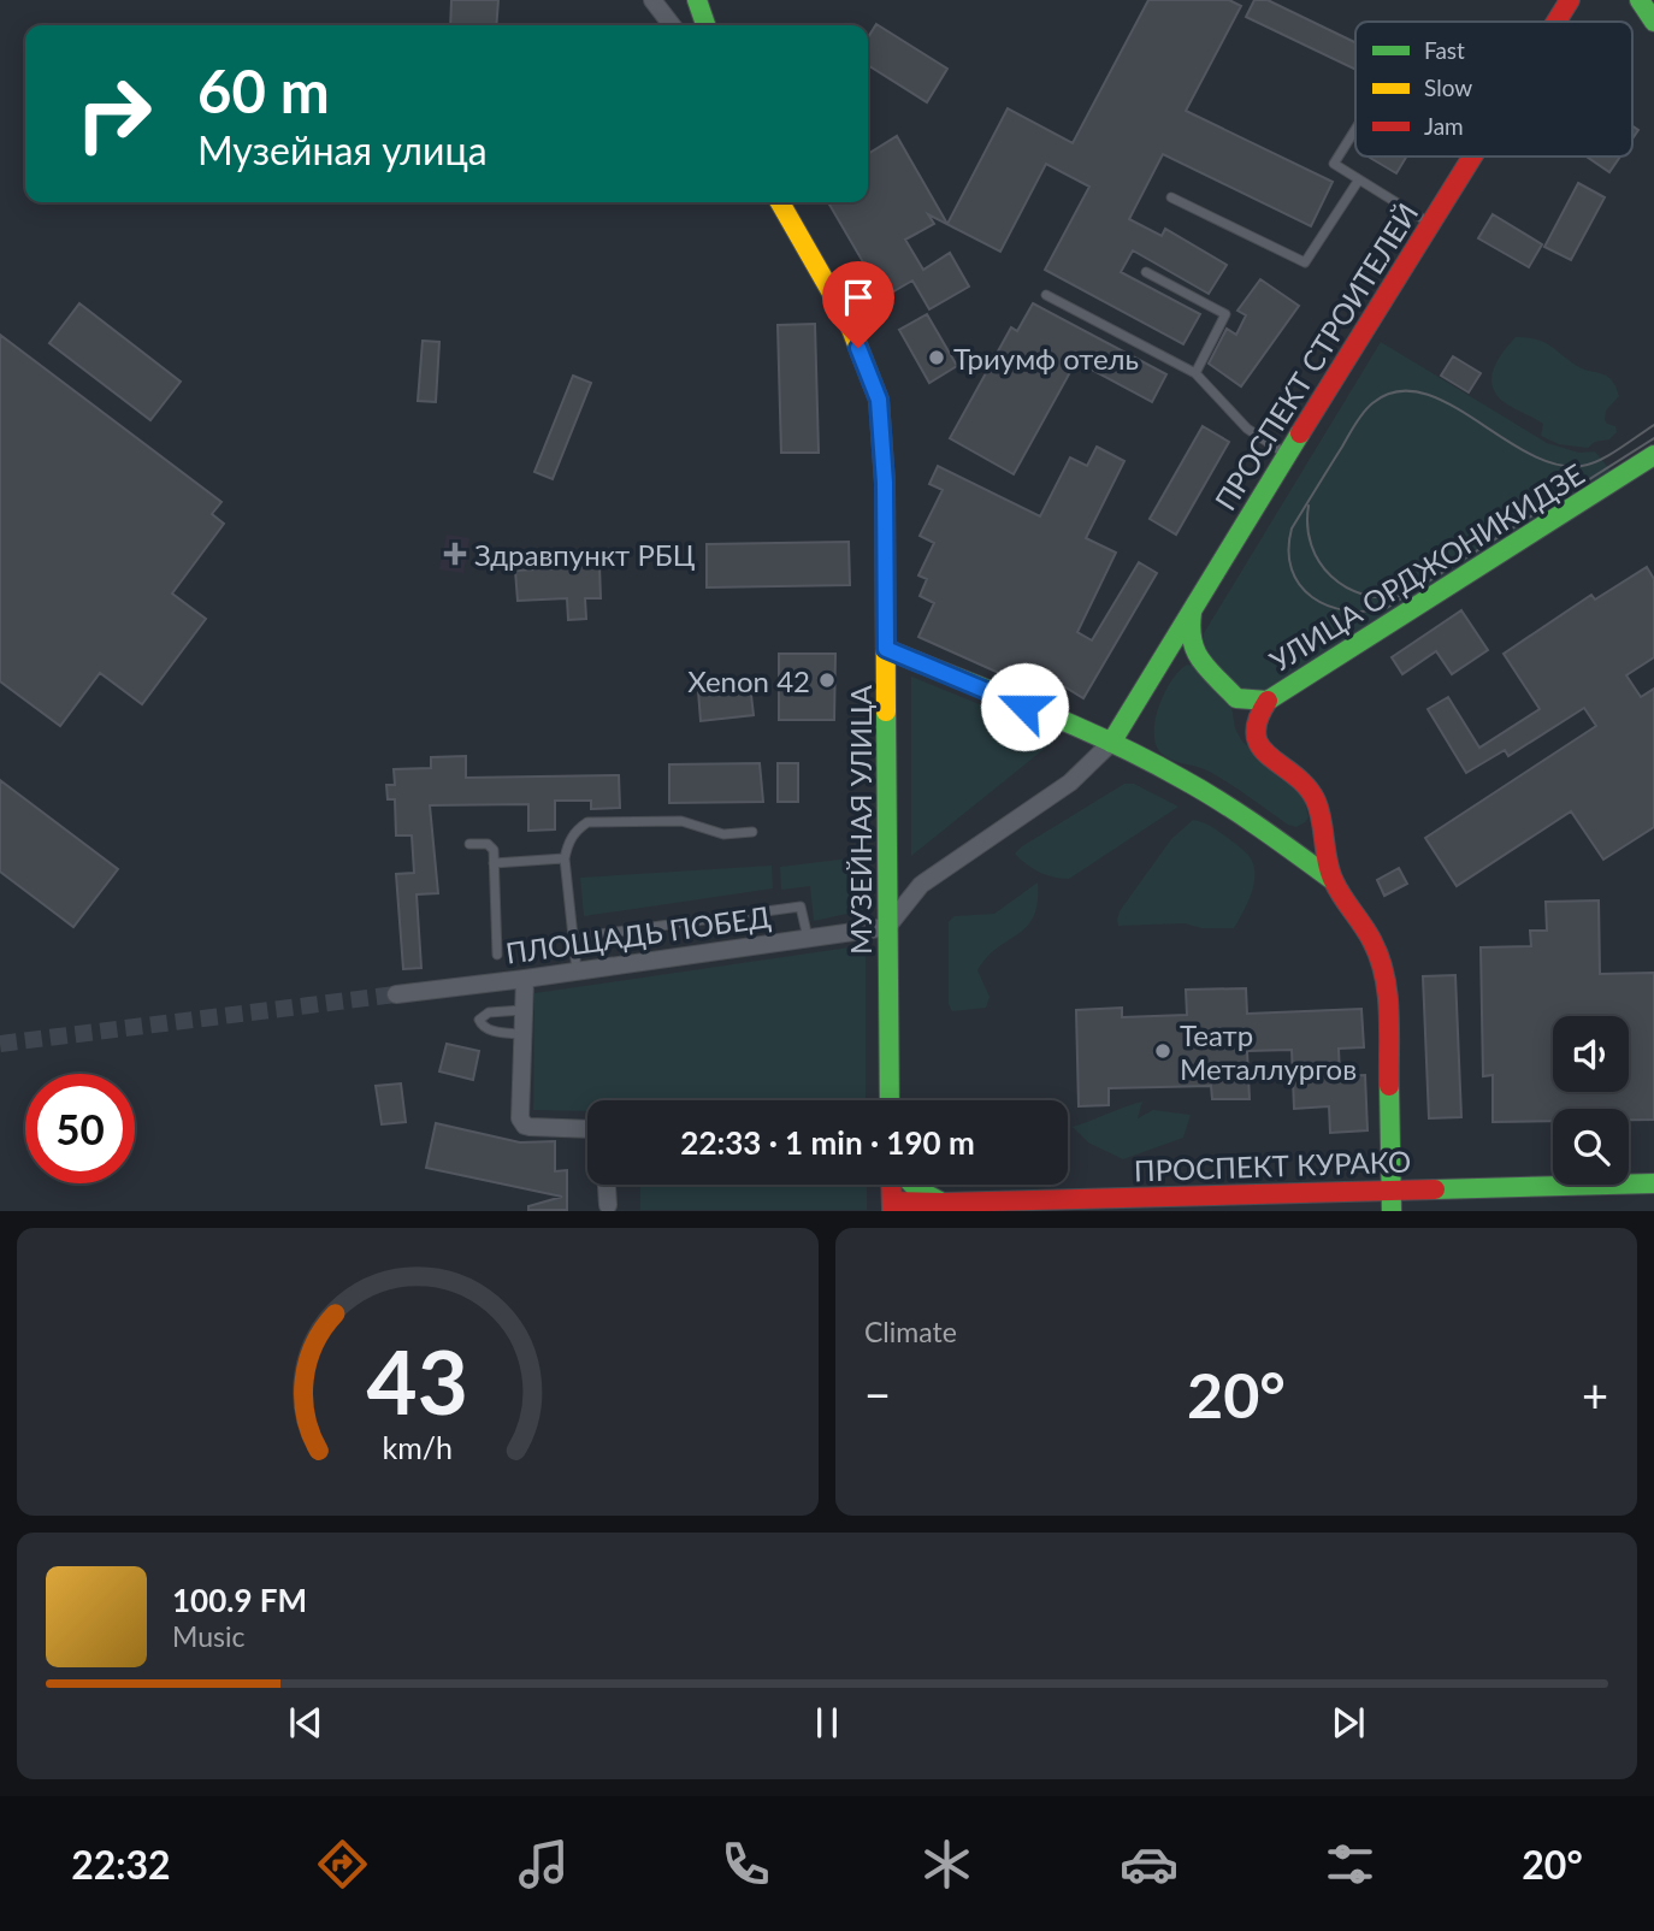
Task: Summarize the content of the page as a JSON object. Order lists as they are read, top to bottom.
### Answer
{
  "streets": {
    "main road": [
      "ПРОСПЕКТ СТРОИТЕЛЕЙ",
      "УЛИЦА ОРДЖОНИКИДЗЕ",
      "МУЗЕЙНАЯ УЛИЦА",
      "ПРОСПЕКТ КУРАКО"
    ],
    "street": ["ПЛОЩАДЬ ПОБЕД"]
  },
  "crossings": [
    ["ПРОСПЕКТ СТРОИТЕЛЕЙ", "УЛИЦА ОРДЖОНИКИДЗЕ"],
    ["МУЗЕЙНАЯ УЛИЦА", "ПЛОЩАДЬ ПОБЕД"]
  ],
  "places": {
    "other": ["Триумф отель", "Xenon 42", "Театр Металлургов"],
    "health": ["Здравпункт РБЦ"]
  },
  "legend": ["Fast", "Slow", "Jam"],
  "page": {
    "turn": ["60 m", "Музейная улица"],
    "limit": "50",
    "trip": "22:33 · 1 min · 190 m",
    "tile": "Climate",
    "heat": ["−", "20°", "+"],
    "song": ["100.9 FM", "Music"],
    "tabs": ["22:32", "20°"],
    "gauge": ["43", "km/h"]
  }
}
